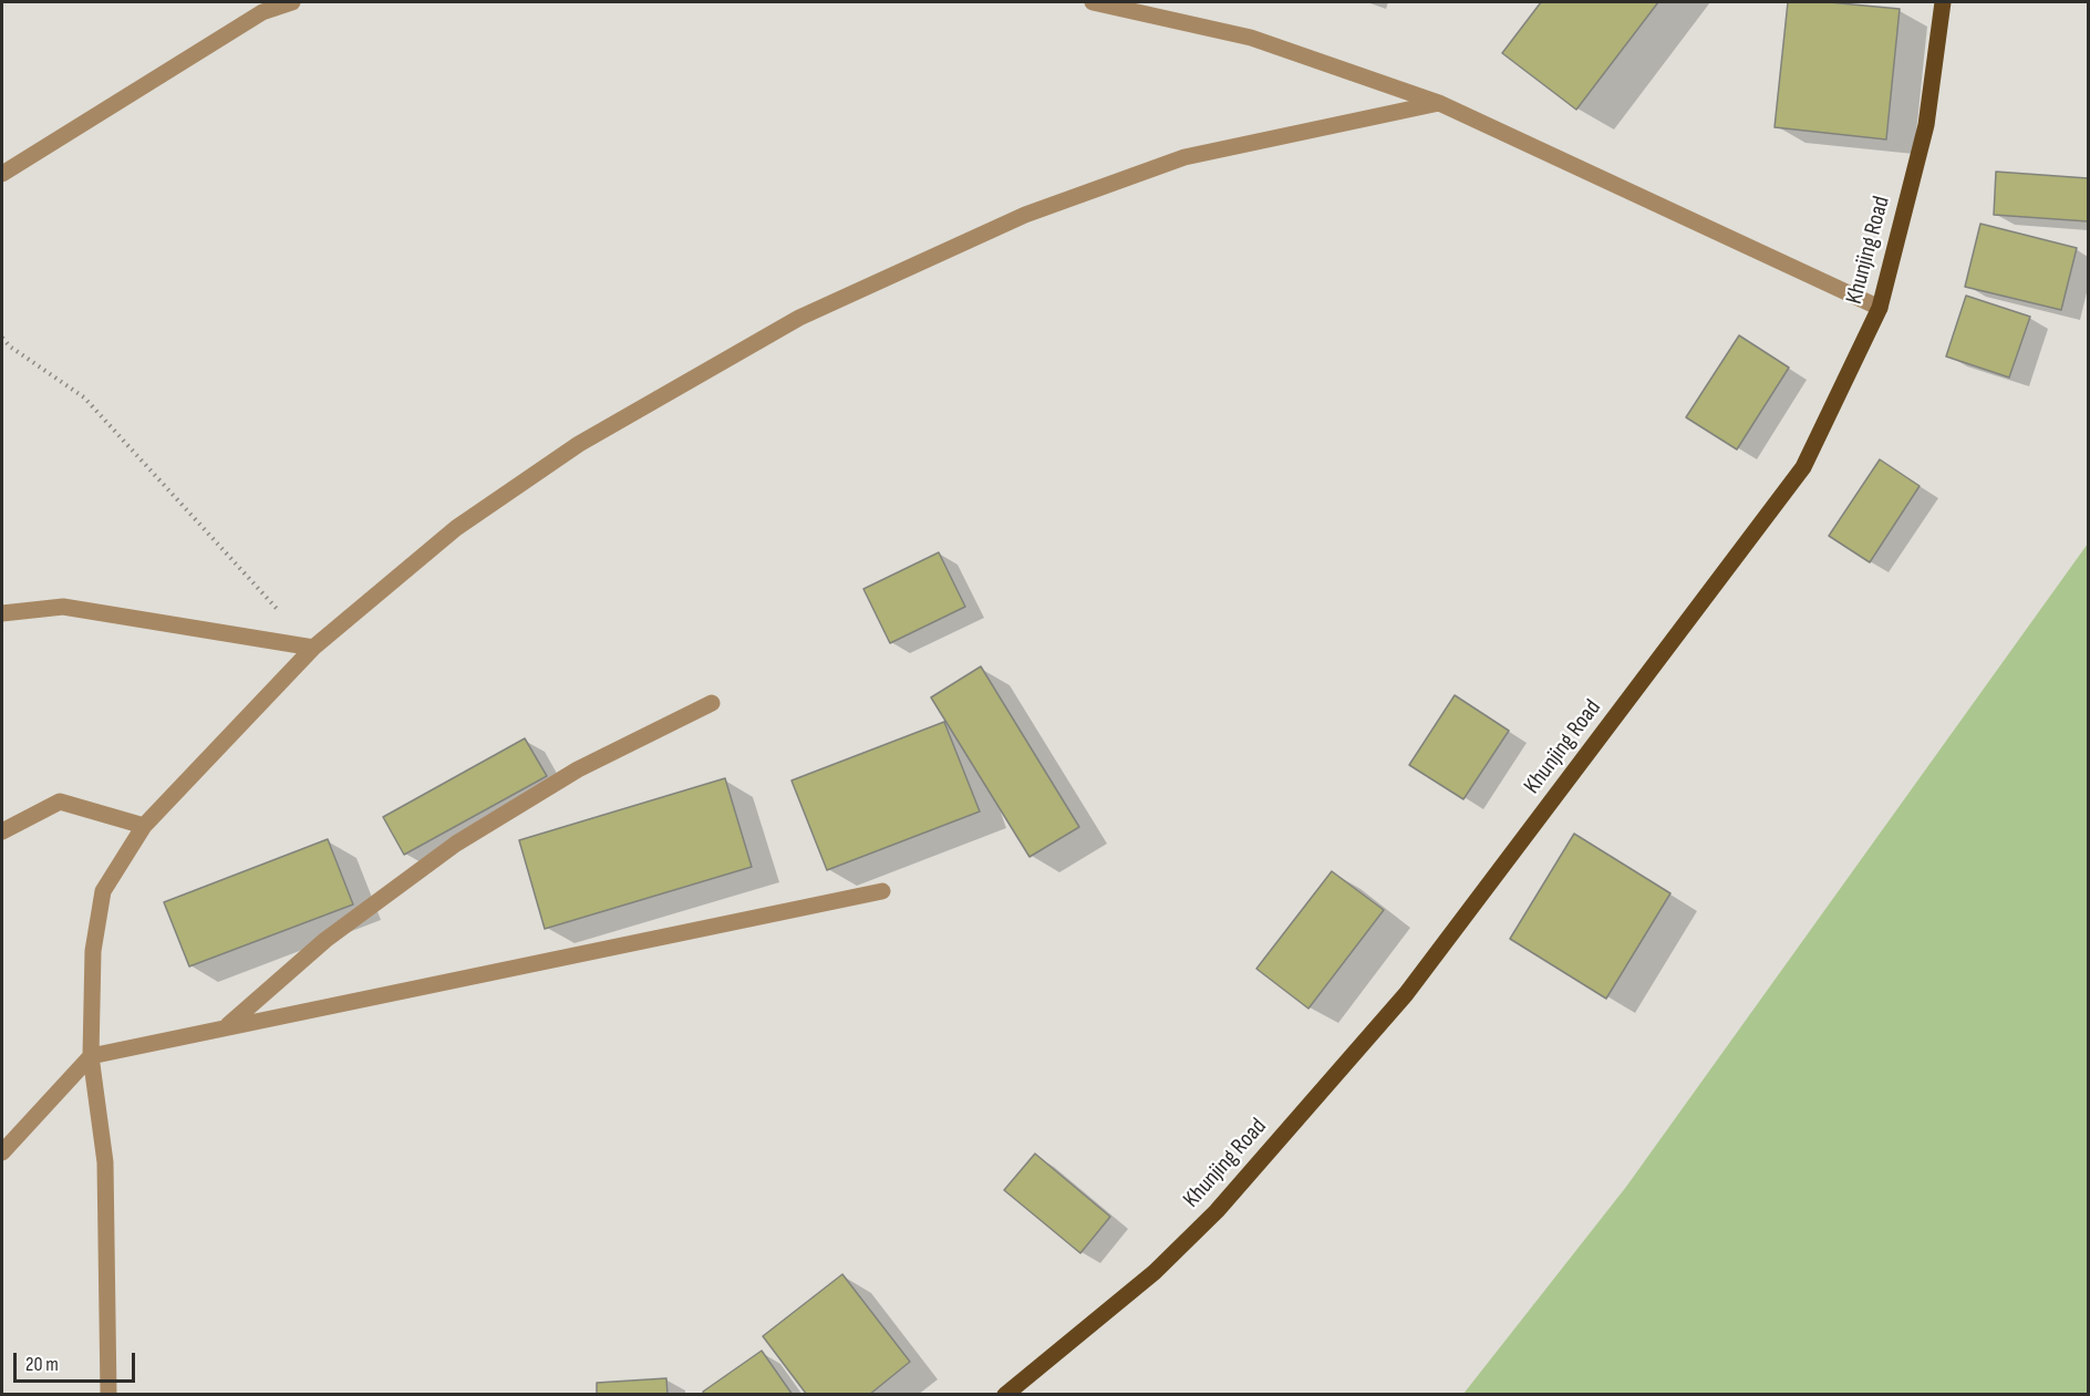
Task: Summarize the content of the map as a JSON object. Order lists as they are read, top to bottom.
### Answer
{
  "streets": {
    "main road": ["Khunjing Road"]
  },
  "scale_bar": "20 m"
}
